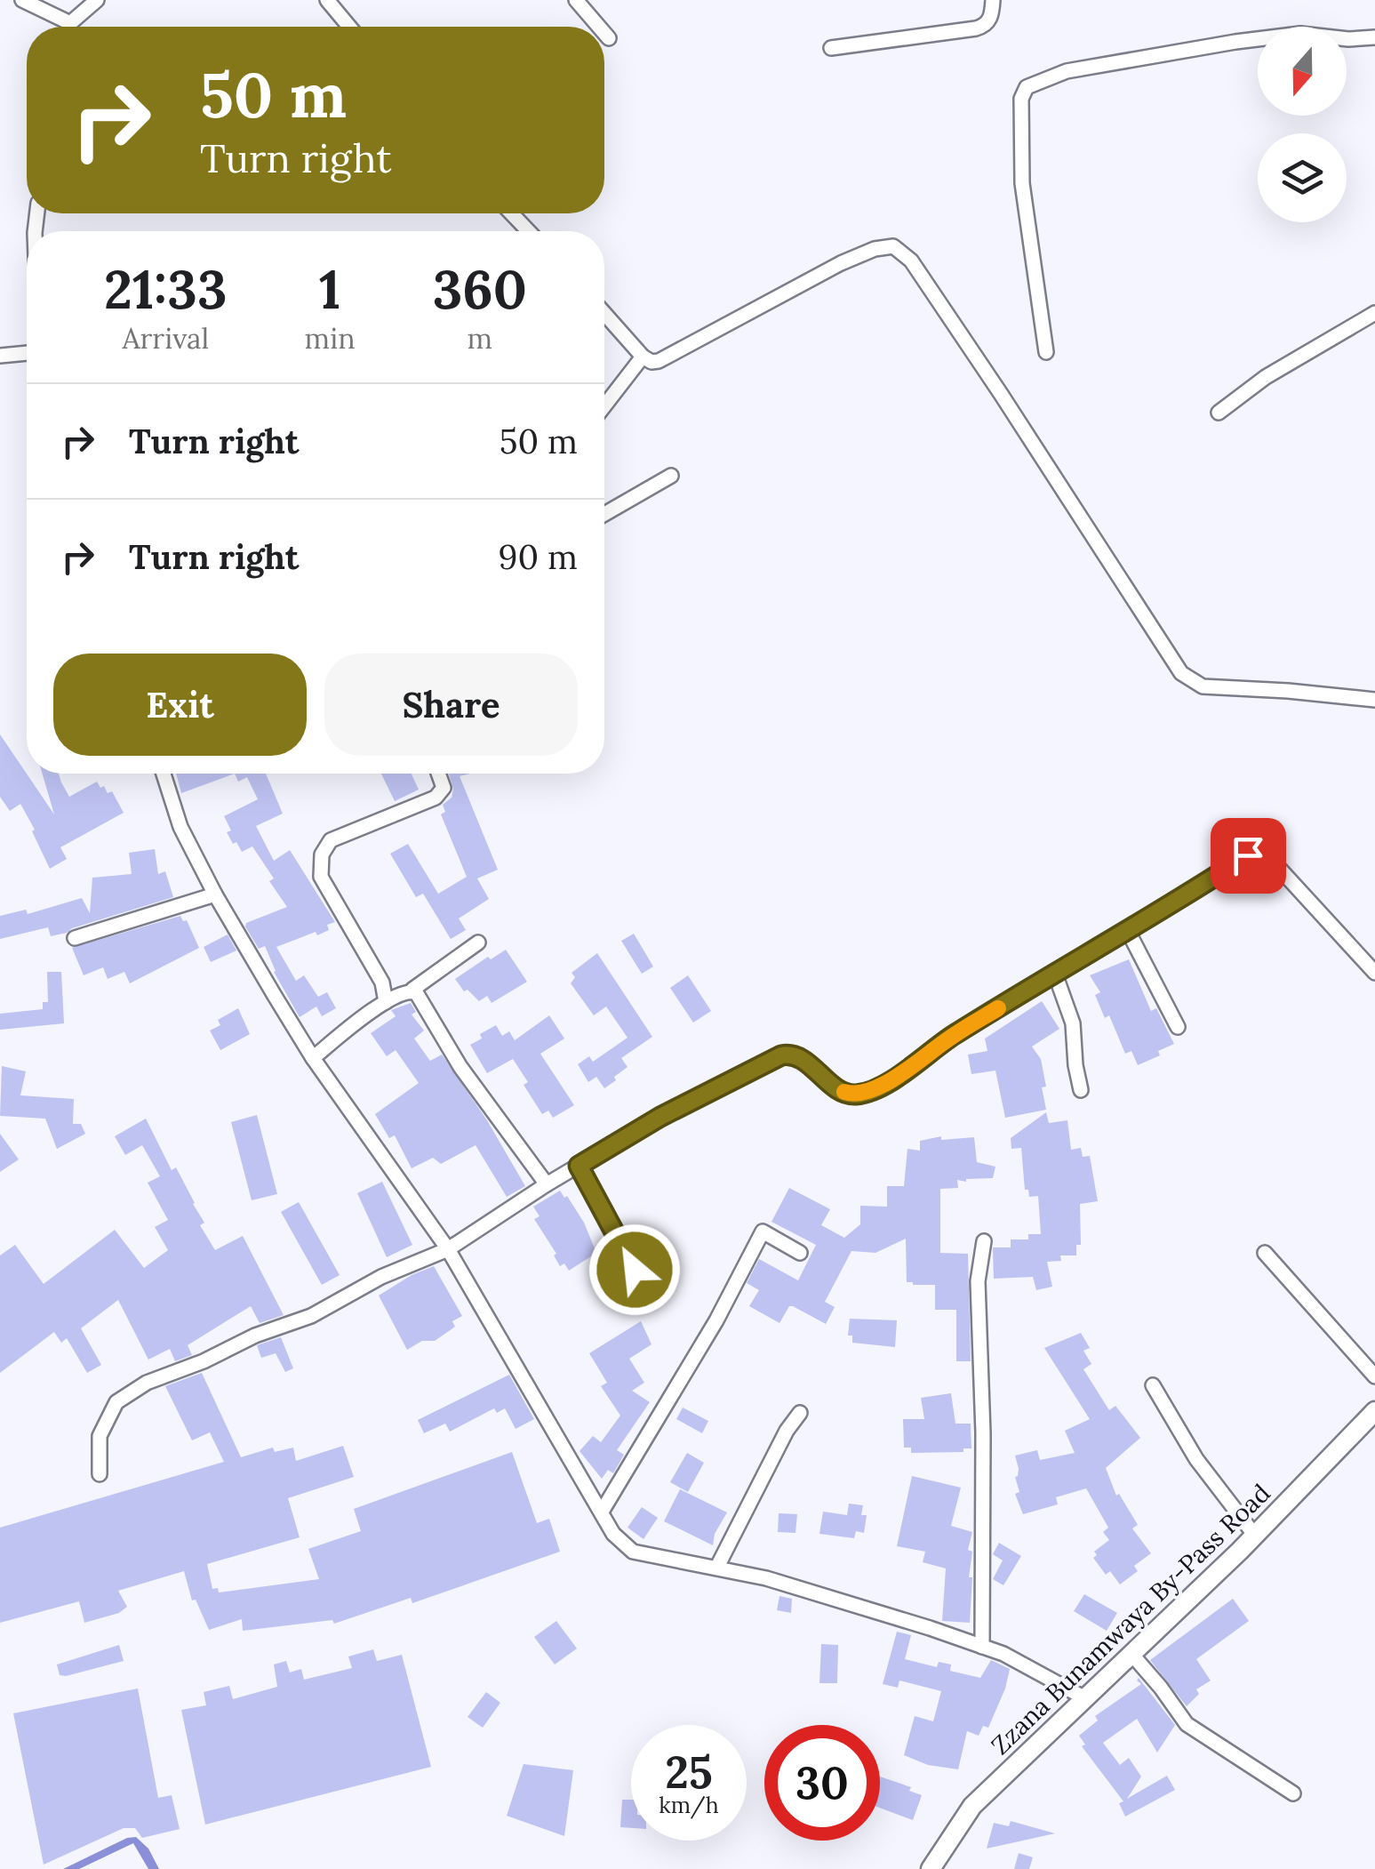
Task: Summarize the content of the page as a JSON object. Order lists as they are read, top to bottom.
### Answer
{
  "streets": {
    "street": ["Zzana Bunamwaya By-Pass Road"]
  },
  "north": "bottom",
  "page": {
    "turn": ["50 m", "Turn right"],
    "eta": [
      "21:33",
      "Arrival",
      "1",
      "min",
      "360",
      "m"
    ],
    "list": [
      {
        "name": "Turn right",
        "value": "50 m"
      },
      {
        "name": "Turn right",
        "value": "90 m"
      }
    ],
    "buttons": ["Exit", "Share"],
    "speed": "25 km/h",
    "limit": "30"
  }
}
